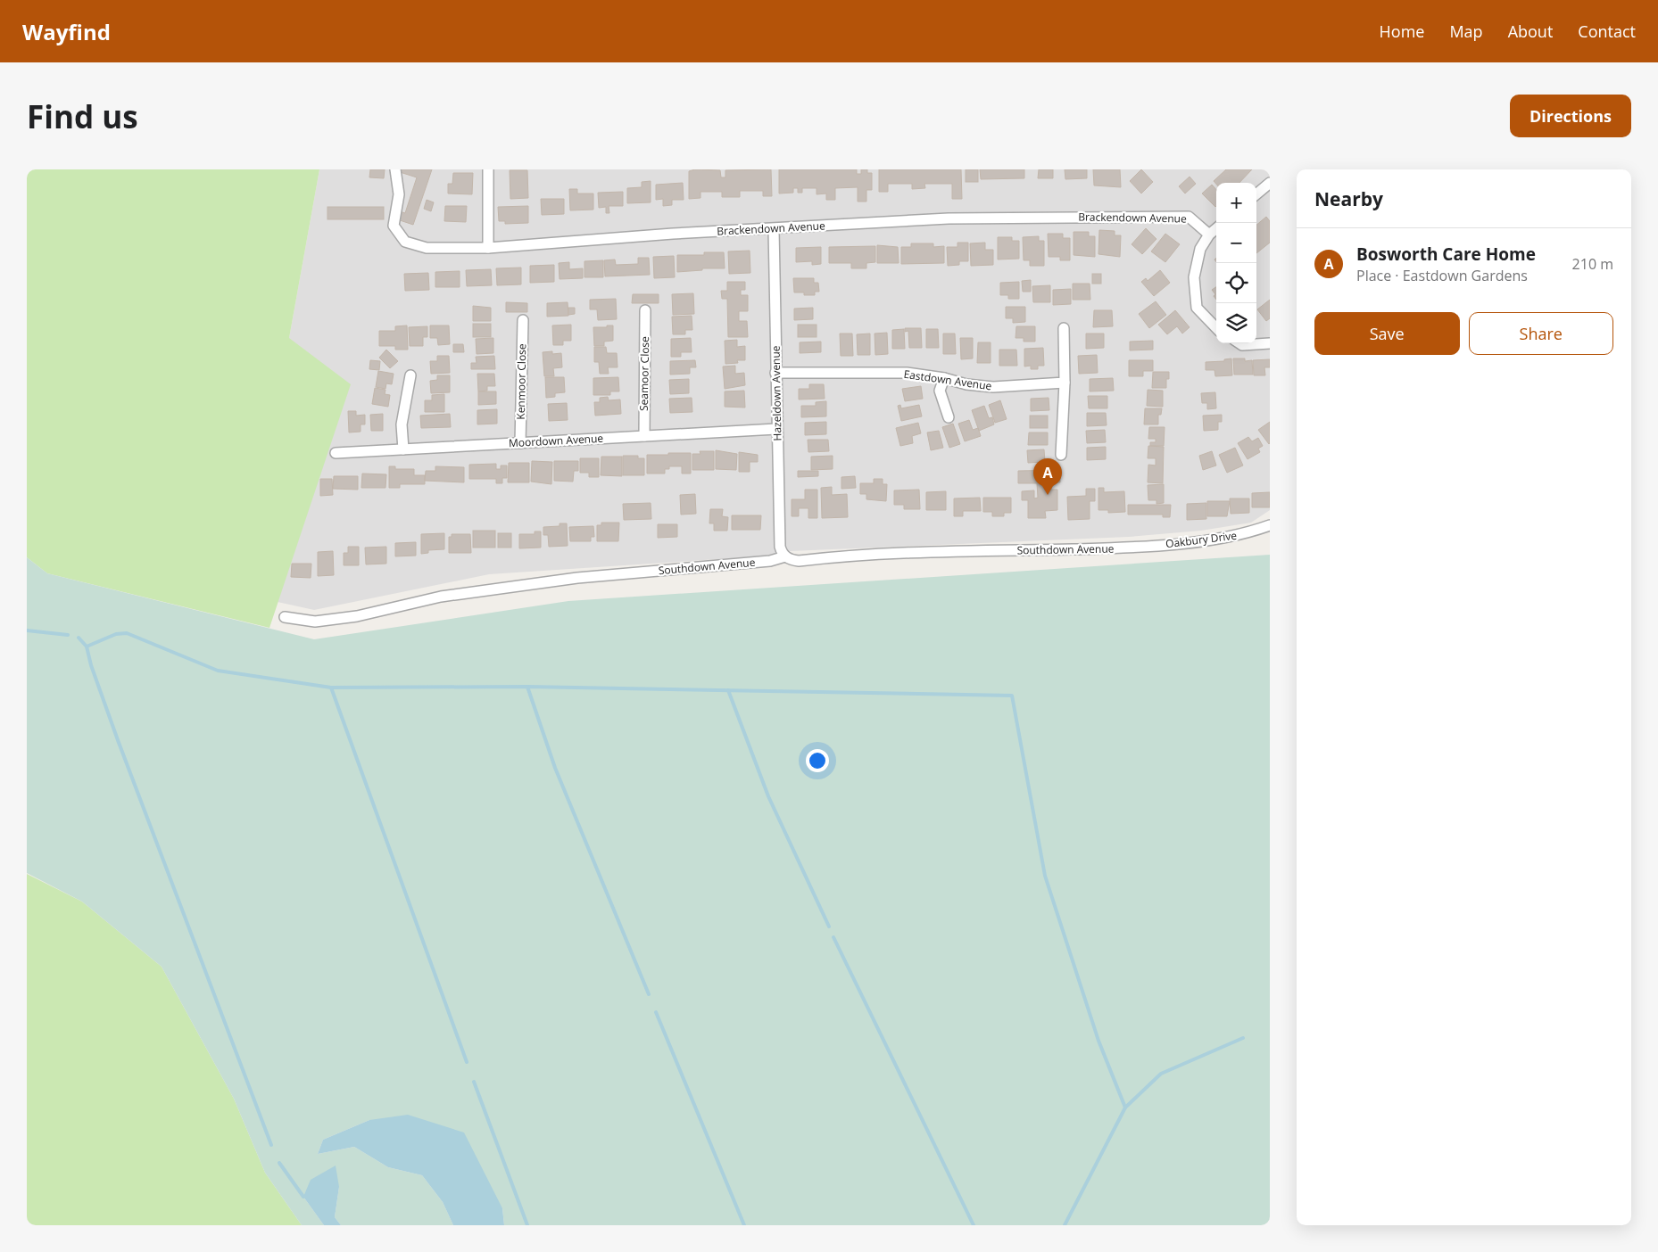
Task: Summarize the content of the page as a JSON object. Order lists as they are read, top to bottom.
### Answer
{
  "streets": {
    "street": [
      "Brackendown Avenue",
      "Seamoor Close",
      "Eastdown Avenue",
      "Kenmoor Close",
      "Hazeldown Avenue",
      "Moordown Avenue",
      "Oakbury Drive",
      "Southdown Avenue"
    ]
  },
  "crossings": [
    ["Brackendown Avenue", "Hazeldown Avenue"],
    ["Seamoor Close", "Moordown Avenue"],
    ["Eastdown Avenue", "Hazeldown Avenue"],
    ["Kenmoor Close", "Moordown Avenue"],
    ["Hazeldown Avenue", "Moordown Avenue"],
    ["Hazeldown Avenue", "Southdown Avenue"],
    ["Oakbury Drive", "Southdown Avenue"]
  ],
  "page": {
    "header": "Wayfind",
    "nav": [
      "Home",
      "Map",
      "About",
      "Contact"
    ],
    "buttons": [
      "Directions",
      ["Save", "Share"]
    ],
    "title": "Find us",
    "heading": "Nearby",
    "map_buttons": ["+", "−"],
    "list": [
      {
        "mark": "A",
        "name": "Bosworth Care Home",
        "note": "Place · Eastdown Gardens",
        "value": "210 m"
      }
    ],
    "pins": "A"
  }
}
